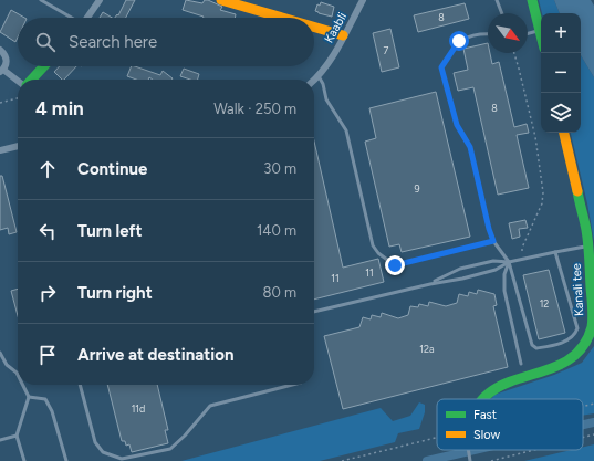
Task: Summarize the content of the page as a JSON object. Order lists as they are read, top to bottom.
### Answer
{
  "streets": {
    "street": ["Kaabli", "Kanali tee"]
  },
  "house_numbers": [
    "8",
    "7",
    "8",
    "9",
    "11",
    "11",
    "12",
    "12a",
    "11d"
  ],
  "legend": ["Fast", "Slow"],
  "north": "bottom right",
  "page": {
    "map_buttons": ["+", "−"],
    "search": "Search here",
    "heading": ["4 min", "Walk · 250 m"],
    "list": [
      ["Continue", "30 m"],
      ["Turn left", "140 m"],
      ["Turn right", "80 m"],
      "Arrive at destination"
    ]
  }
}
